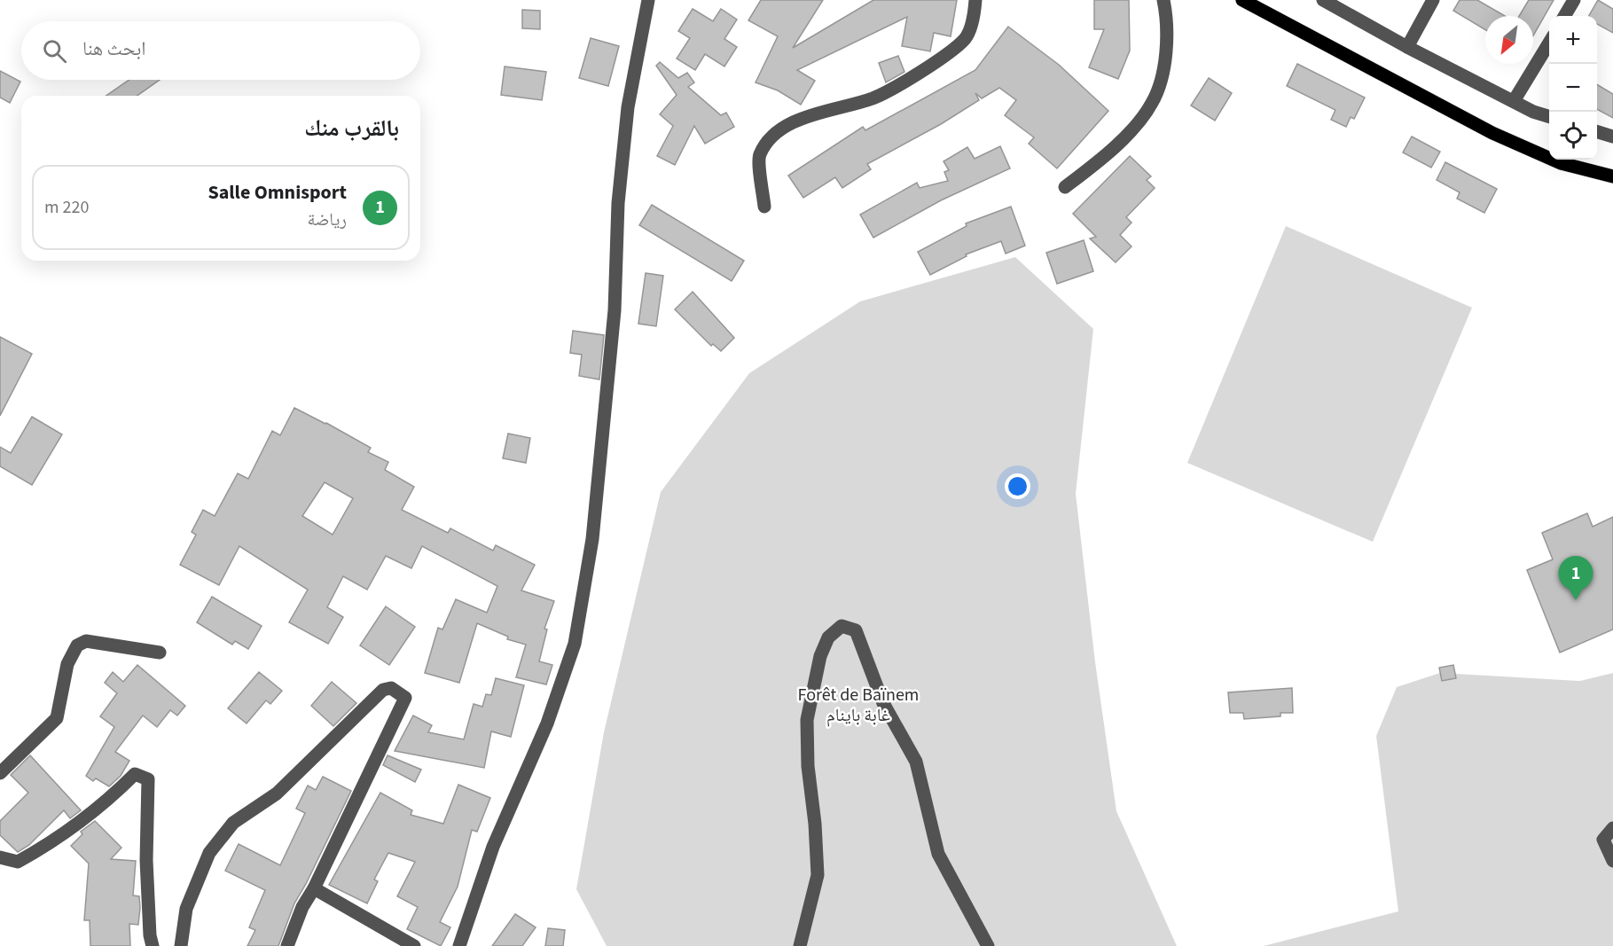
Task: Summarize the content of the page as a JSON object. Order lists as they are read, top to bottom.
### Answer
{
  "parks": ["Forêt de Baïnem غابة باينام"],
  "north": "bottom left",
  "page": {
    "map_buttons": ["+", "−"],
    "search": "ابحث هنا",
    "heading": "بالقرب منك",
    "list": [
      {
        "mark": "1",
        "name": "Salle Omnisport",
        "note": "رياضة",
        "value": "220 m"
      }
    ],
    "pins": "1"
  }
}
